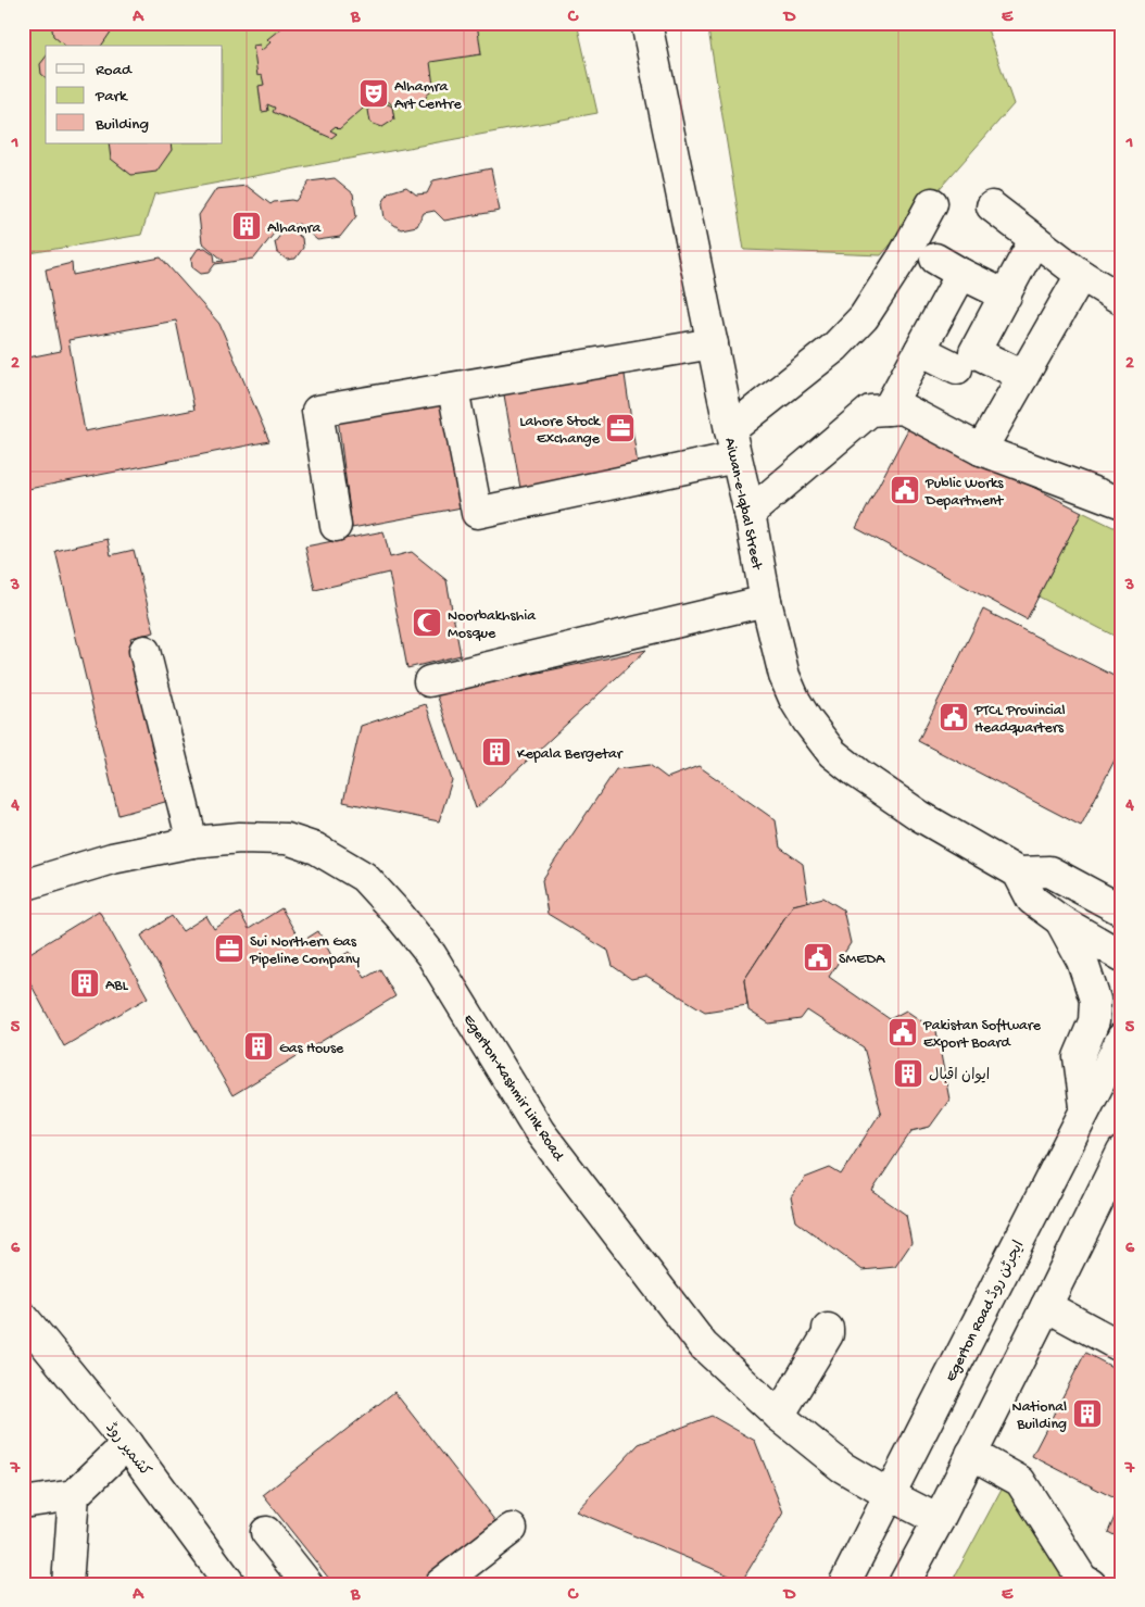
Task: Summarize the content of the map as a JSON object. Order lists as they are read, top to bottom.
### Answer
{
  "streets": {
    "main road": [
      "Aiwan-e-Iqbal Street",
      "Egerton-Kashmir Link Road",
      "Egerton Road ایجرٹن روڈ",
      "کشمیر روڈ"
    ]
  },
  "crossings": [
    ["Egerton-Kashmir Link Road", "Egerton Road ایجرٹن روڈ"]
  ],
  "places": {
    "theatre": ["Alhamra Art Centre"],
    "building": [
      "Alhamra",
      "Kepala Bergetar",
      "ABL",
      "Gas House",
      "ایوان اقبال",
      "National Building"
    ],
    "office": ["Lahore Stock Exchange", "Sui Northern Gas Pipeline Company"],
    "public building": [
      "Public Works Department",
      "PTCL Provincial Headquarters",
      "SMEDA",
      "Pakistan Software Export Board"
    ],
    "mosque": ["Noorbakhshia Mosque"]
  },
  "legend": ["Road", "Park", "Building"],
  "grid": {
    "columns": [
      "A",
      "B",
      "C",
      "D",
      "E"
    ],
    "rows": [
      "1",
      "2",
      "3",
      "4",
      "5",
      "6",
      "7"
    ]
  }
}
